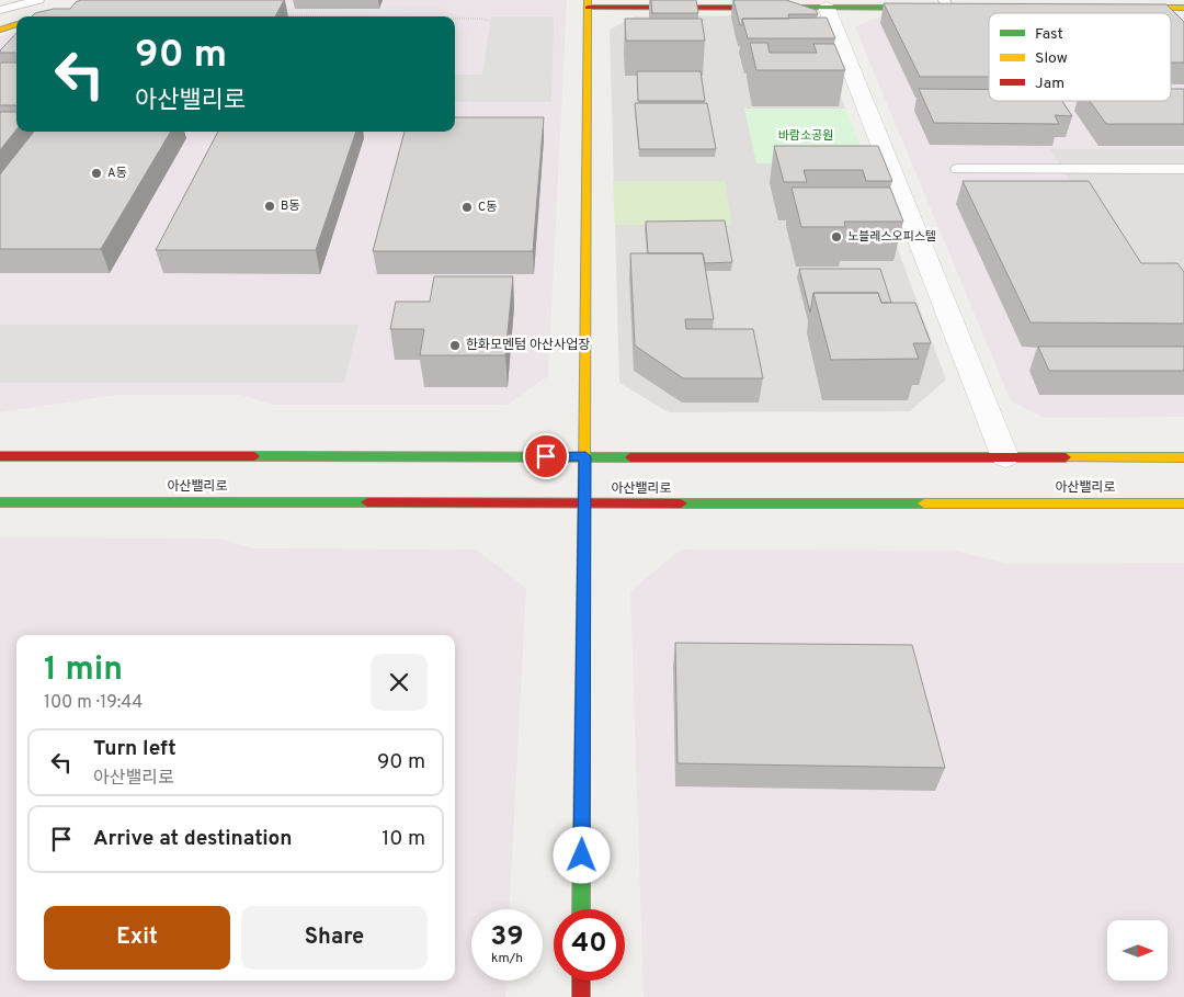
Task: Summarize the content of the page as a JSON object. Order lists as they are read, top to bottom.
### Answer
{
  "streets": {
    "street": ["아산밸리로"]
  },
  "parks": ["바람소공원"],
  "places": [
    "A동",
    "B동",
    "C동",
    "노블레스오피스텔",
    "한화모멘텀 아산사업장"
  ],
  "legend": ["Fast", "Slow", "Jam"],
  "north": "right",
  "page": {
    "turn": ["90 m", "아산밸리로"],
    "heading": ["1 min", "100 m · 19:44"],
    "list": [
      {
        "name": "Turn left",
        "note": "아산밸리로",
        "value": "90 m"
      },
      {
        "name": "Arrive at destination",
        "value": "10 m"
      }
    ],
    "buttons": ["Exit", "Share"],
    "speed": "39 km/h",
    "limit": "40"
  }
}
